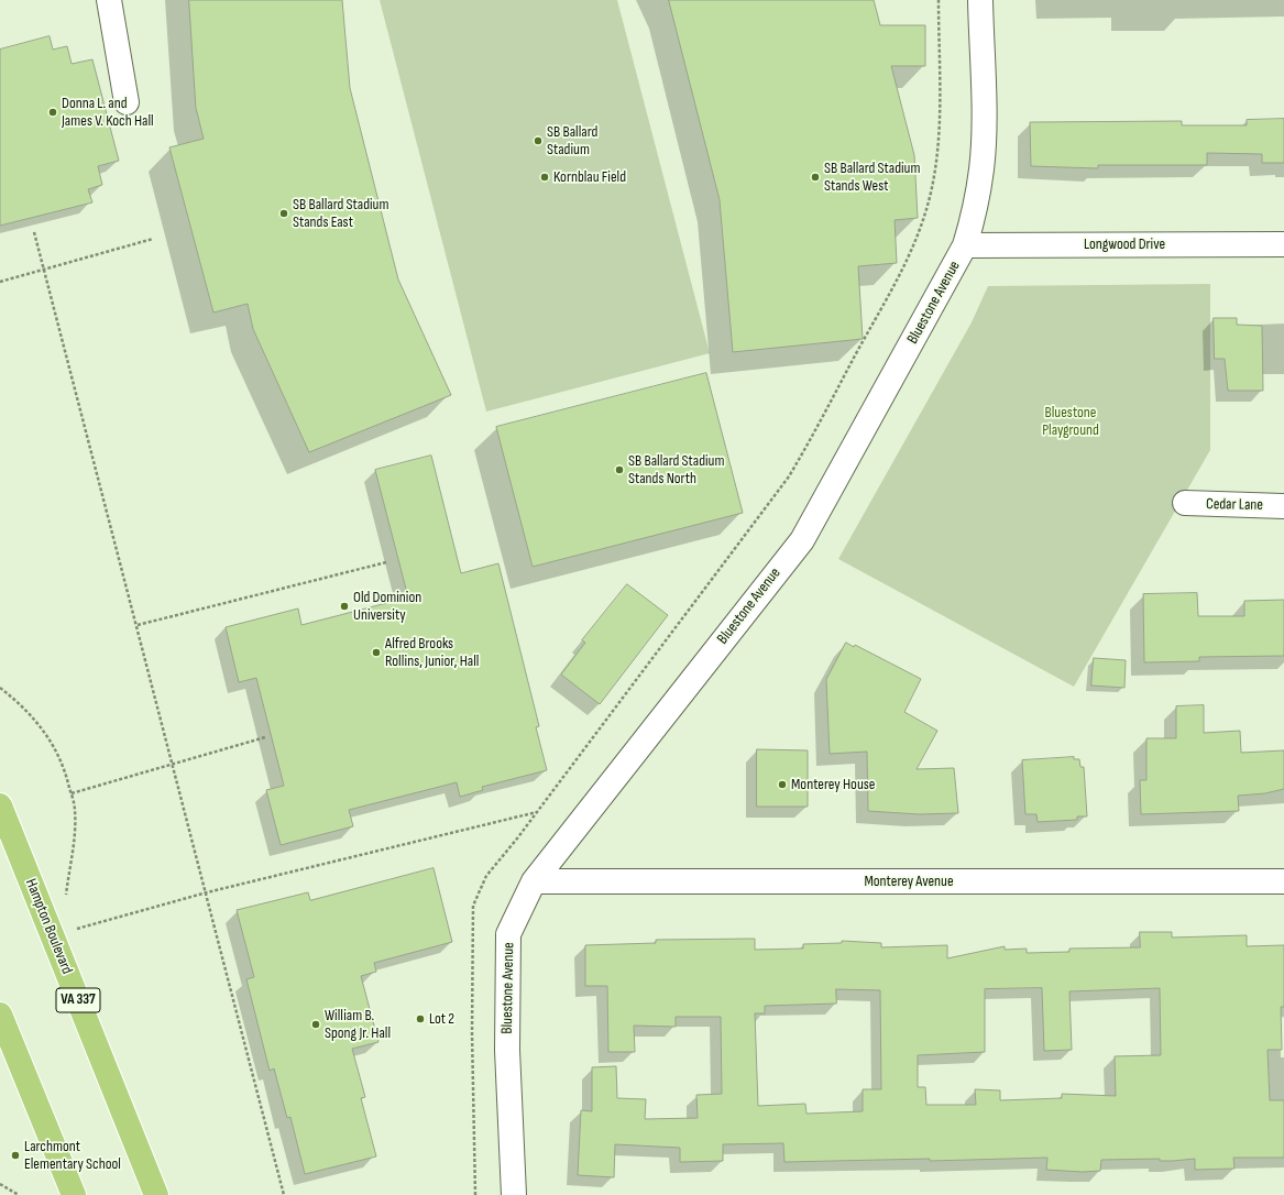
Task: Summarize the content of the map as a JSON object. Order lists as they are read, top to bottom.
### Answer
{
  "streets": {
    "main road": ["Hampton Boulevard", "VA 337"],
    "street": [
      "Longwood Drive",
      "Bluestone Avenue",
      "Cedar Lane",
      "Monterey Avenue"
    ]
  },
  "crossings": [
    ["Longwood Drive", "Bluestone Avenue"],
    ["Bluestone Avenue", "Monterey Avenue"]
  ],
  "parks": ["Bluestone Playground"],
  "places": [
    "Donna L. and James V. Koch Hall",
    "SB Ballard Stadium",
    "Kornblau Field",
    "SB Ballard Stadium Stands West",
    "SB Ballard Stadium Stands East",
    "SB Ballard Stadium Stands North",
    "Old Dominion University",
    "Alfred Brooks Rollins, Junior, Hall",
    "Monterey House",
    "Lot 2",
    "William B. Spong Jr. Hall",
    "Larchmont Elementary School"
  ]
}
